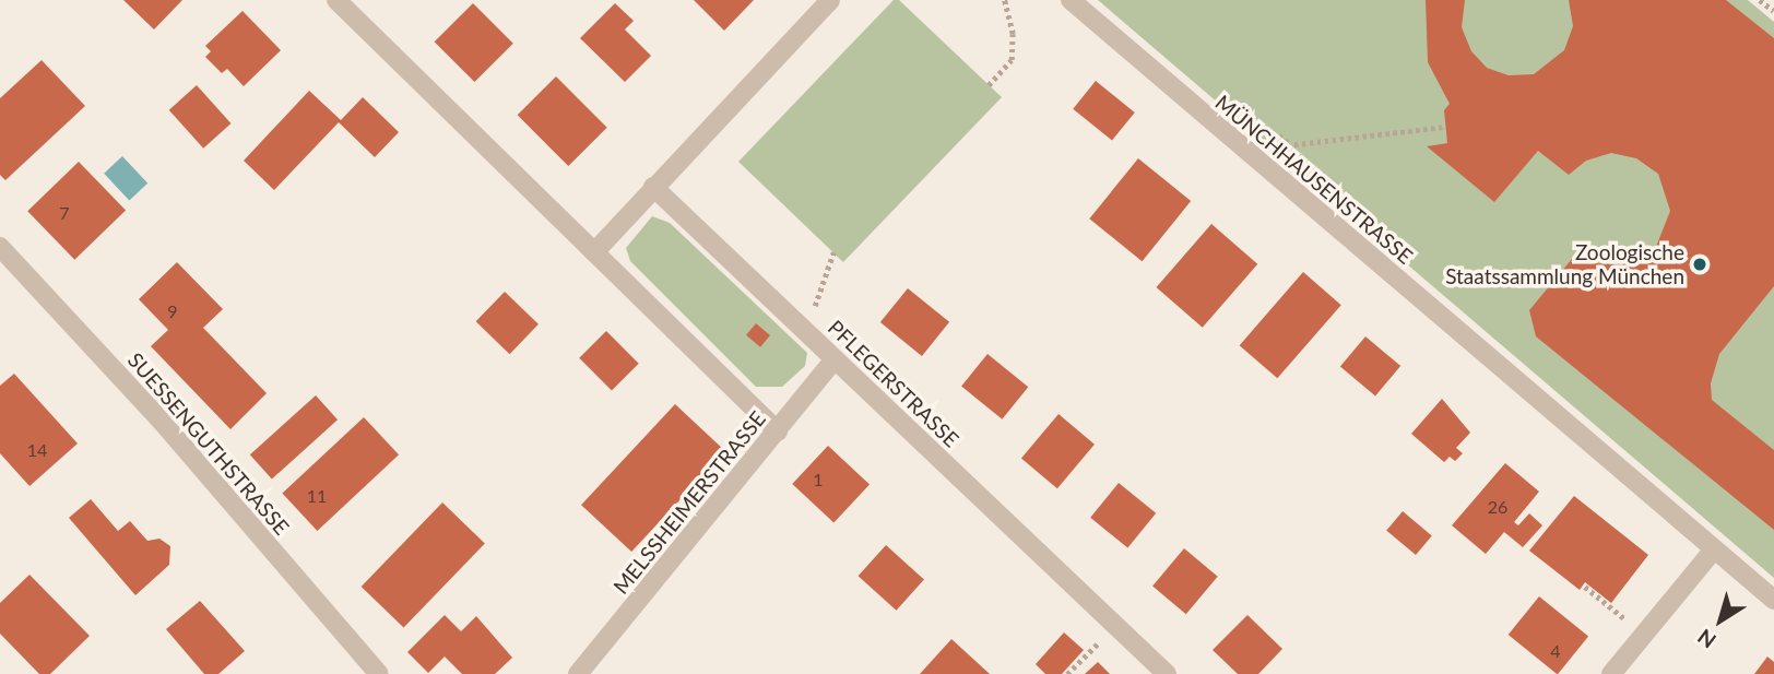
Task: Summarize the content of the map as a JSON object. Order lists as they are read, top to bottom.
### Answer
{
  "streets": {
    "street": [
      "MÜNCHHAUSENSTRASSE",
      "PFLEGERSTRASSE",
      "SUESSENGUTHSTRASSE",
      "MELSSHEIMERSTRASSE"
    ]
  },
  "crossings": [
    ["PFLEGERSTRASSE", "MELSSHEIMERSTRASSE"]
  ],
  "places": ["Zoologische Staatssammlung München"],
  "house_numbers": [
    "7",
    "9",
    "14",
    "1",
    "11",
    "26",
    "4"
  ],
  "north": "bottom left"
}
